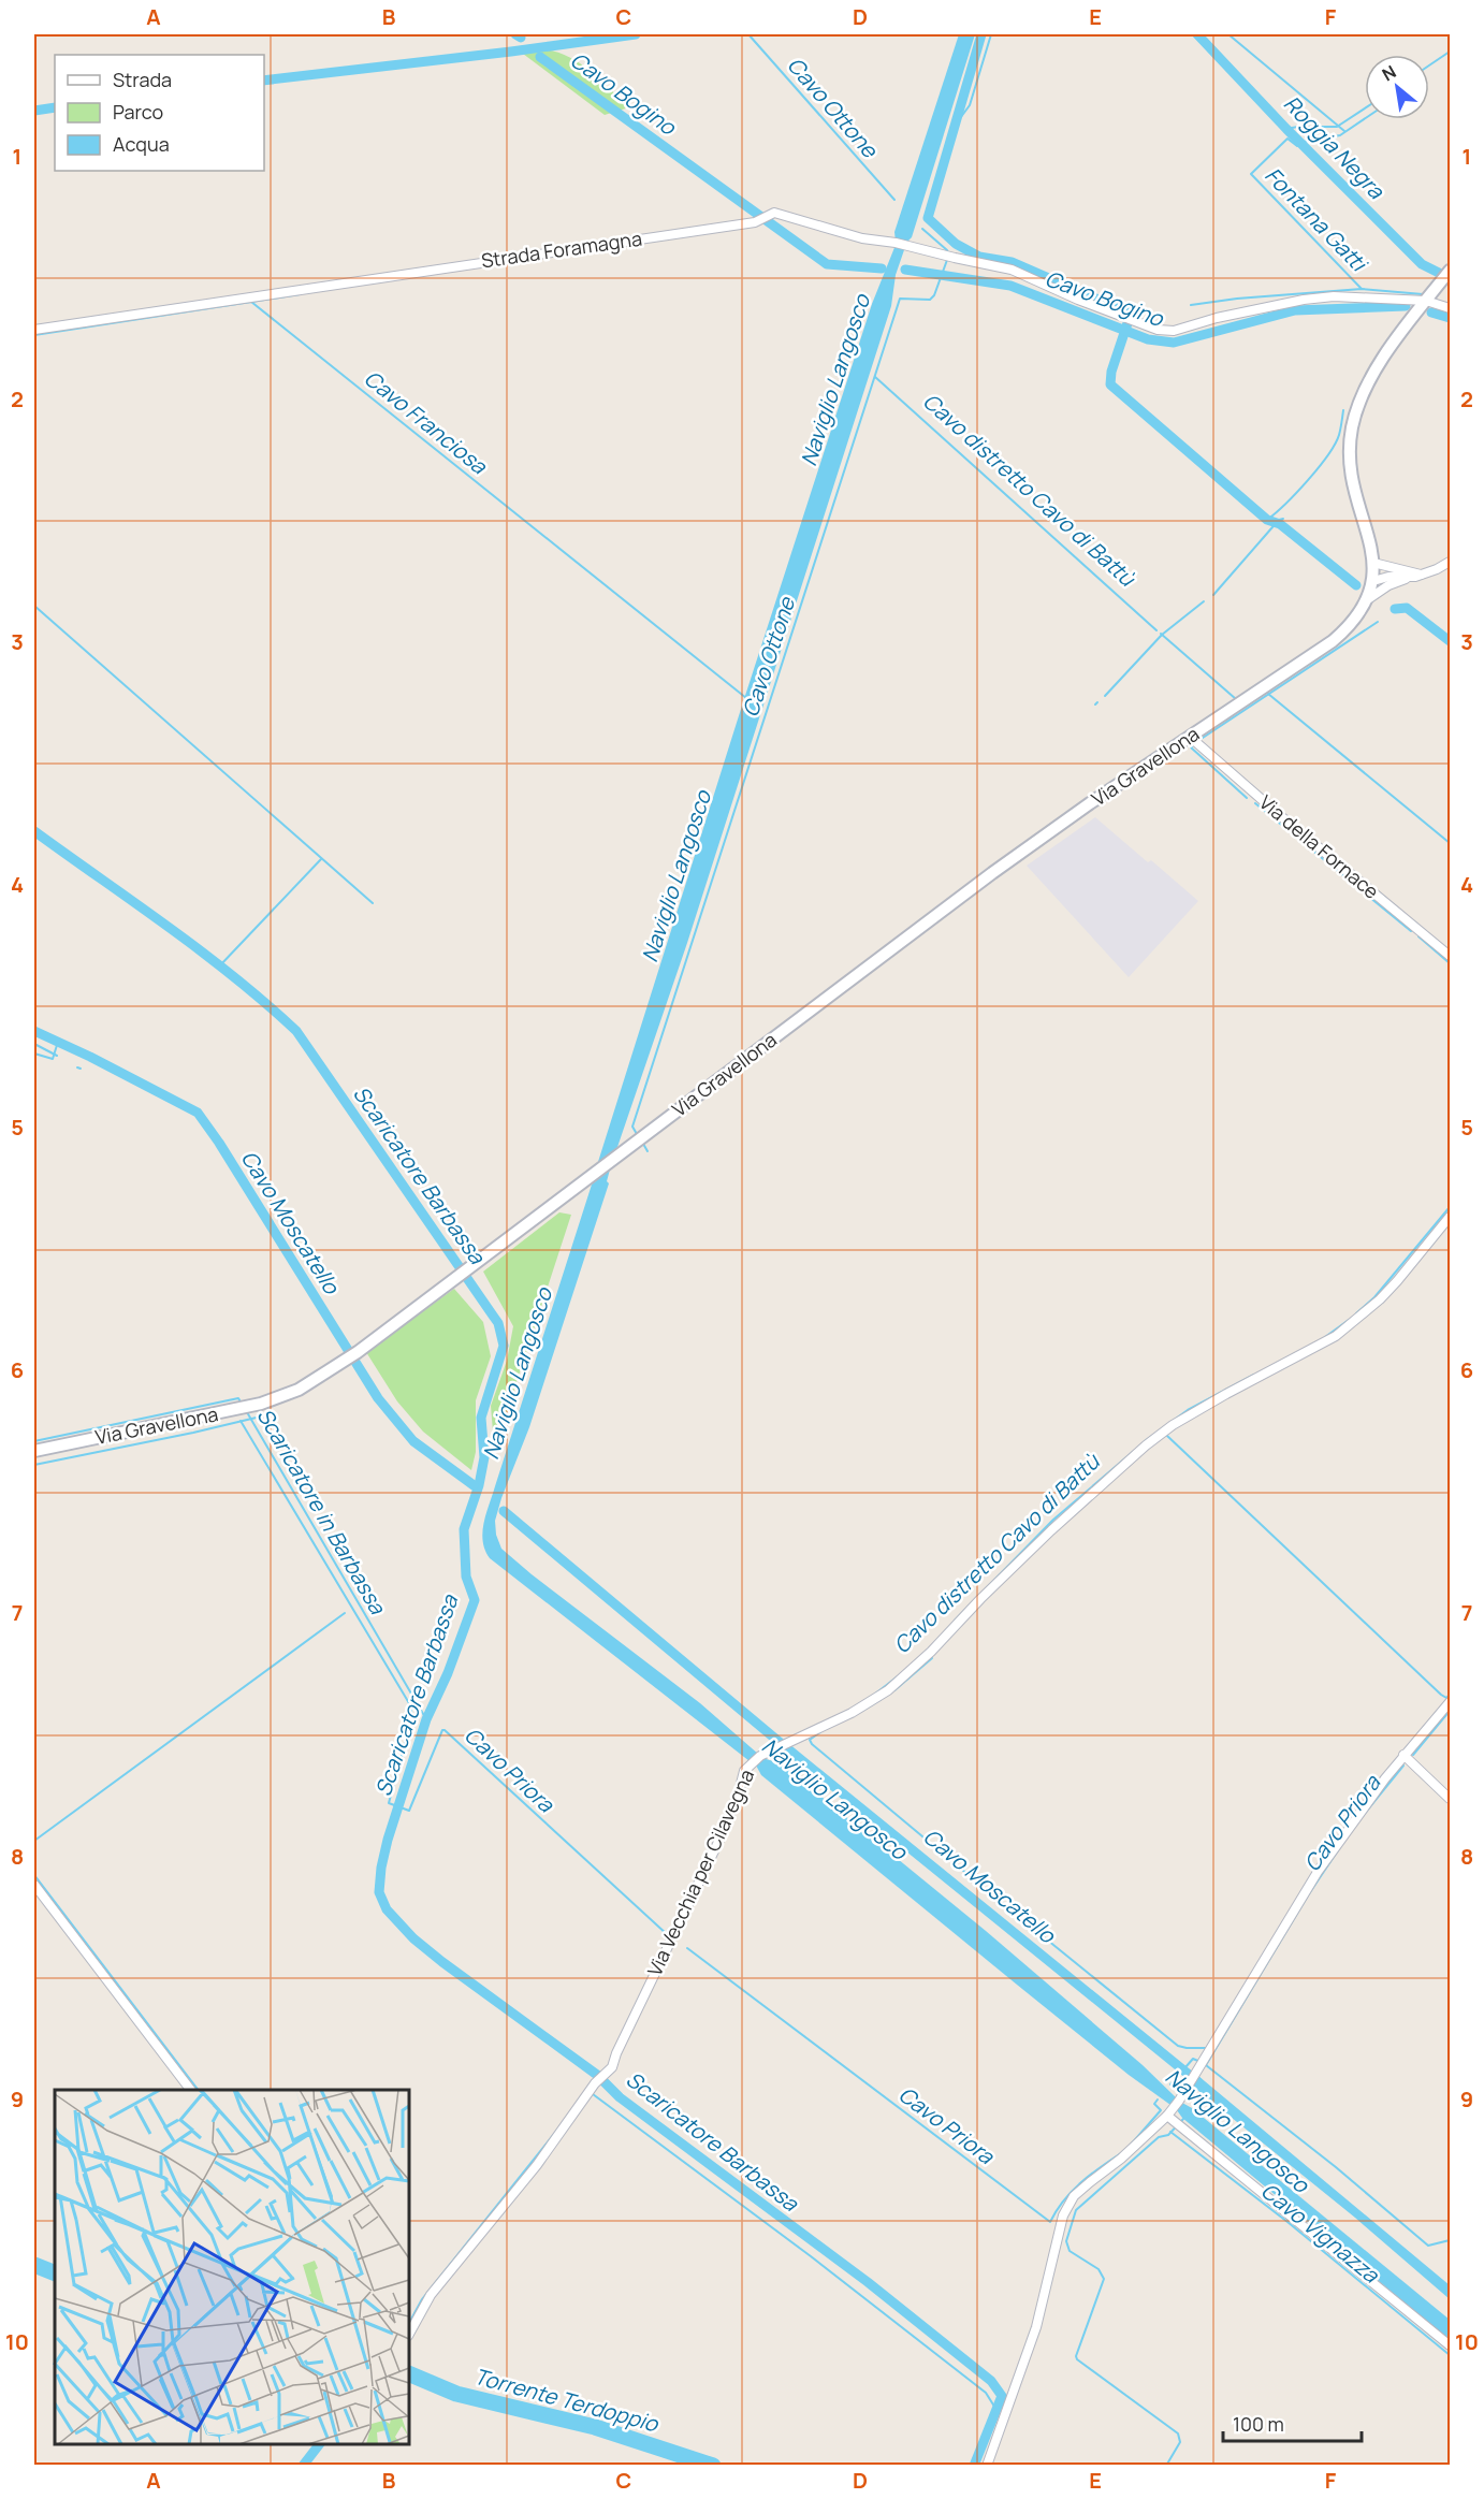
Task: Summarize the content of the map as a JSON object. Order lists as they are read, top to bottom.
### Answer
{
  "streets": {
    "main road": ["Via Gravellona"],
    "street": ["Strada Foramagna", "Via della Fornace", "Via Vecchia per Cilavegna"]
  },
  "crossings": [
    ["Strada Foramagna", "Via Gravellona"],
    ["Via Gravellona", "Via della Fornace"]
  ],
  "water": [
    "Cavo Bogino",
    "Cavo Ottone",
    "Roggia Negra",
    "Fontana Gatti",
    "Naviglio Langosco",
    "Cavo Franciosa",
    "Cavo distretto Cavo di Battù",
    "Scaricatore Barbassa",
    "Cavo Moscatello",
    "Scaricatore in Barbassa",
    "Cavo Priora",
    "Cavo Vignazza",
    "Torrente Terdoppio"
  ],
  "legend": ["Strada", "Parco", "Acqua"],
  "scale_bar": "100 m",
  "north": "top left",
  "grid": {
    "columns": [
      "A",
      "B",
      "C",
      "D",
      "E",
      "F"
    ],
    "rows": [
      "1",
      "2",
      "3",
      "4",
      "5",
      "6",
      "7",
      "8",
      "9",
      "10"
    ]
  }
}
